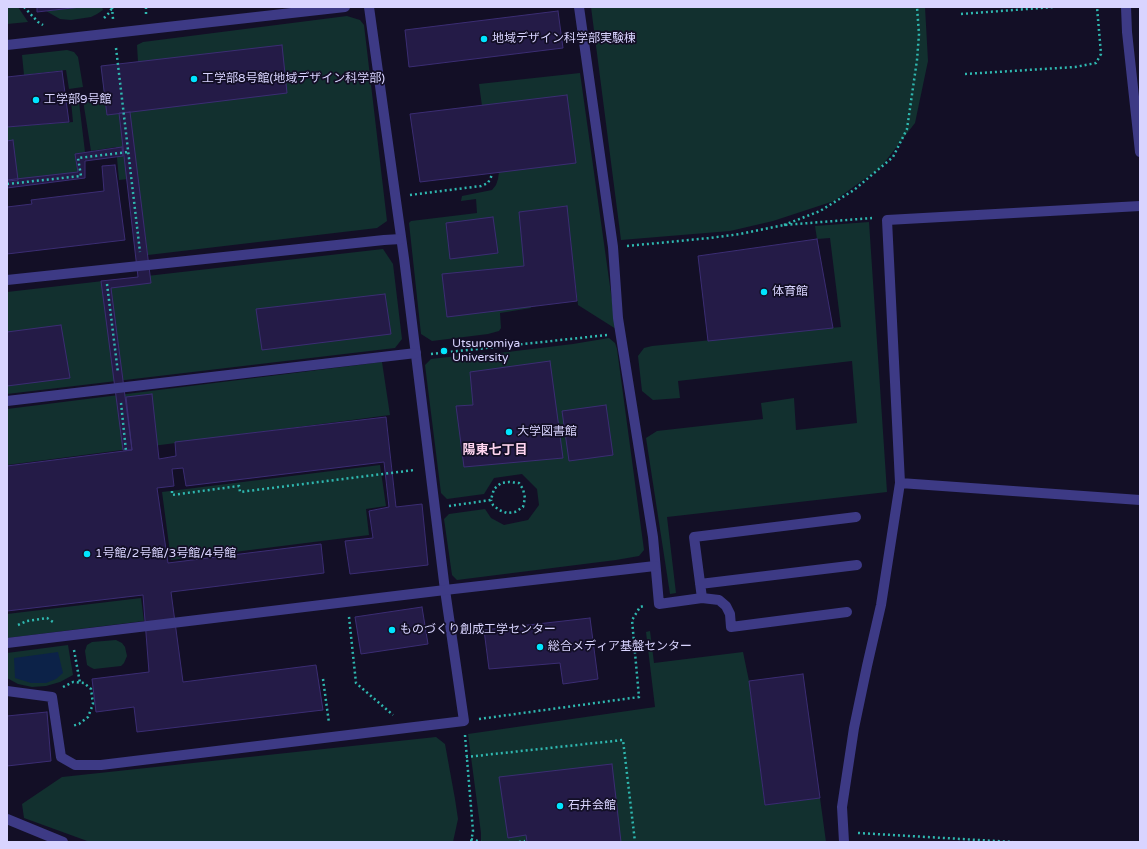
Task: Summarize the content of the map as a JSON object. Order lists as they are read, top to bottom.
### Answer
{
  "districts": ["陽東七丁目"],
  "places": [
    "地域デザイン科学部実験棟",
    "工学部8号館(地域デザイン科学部)",
    "工学部9号館",
    "体育館",
    "Utsunomiya University",
    "大学図書館",
    "1号館/2号館/3号館/4号館",
    "ものづくり創成工学センター",
    "総合メディア基盤センター",
    "石井会館"
  ]
}
